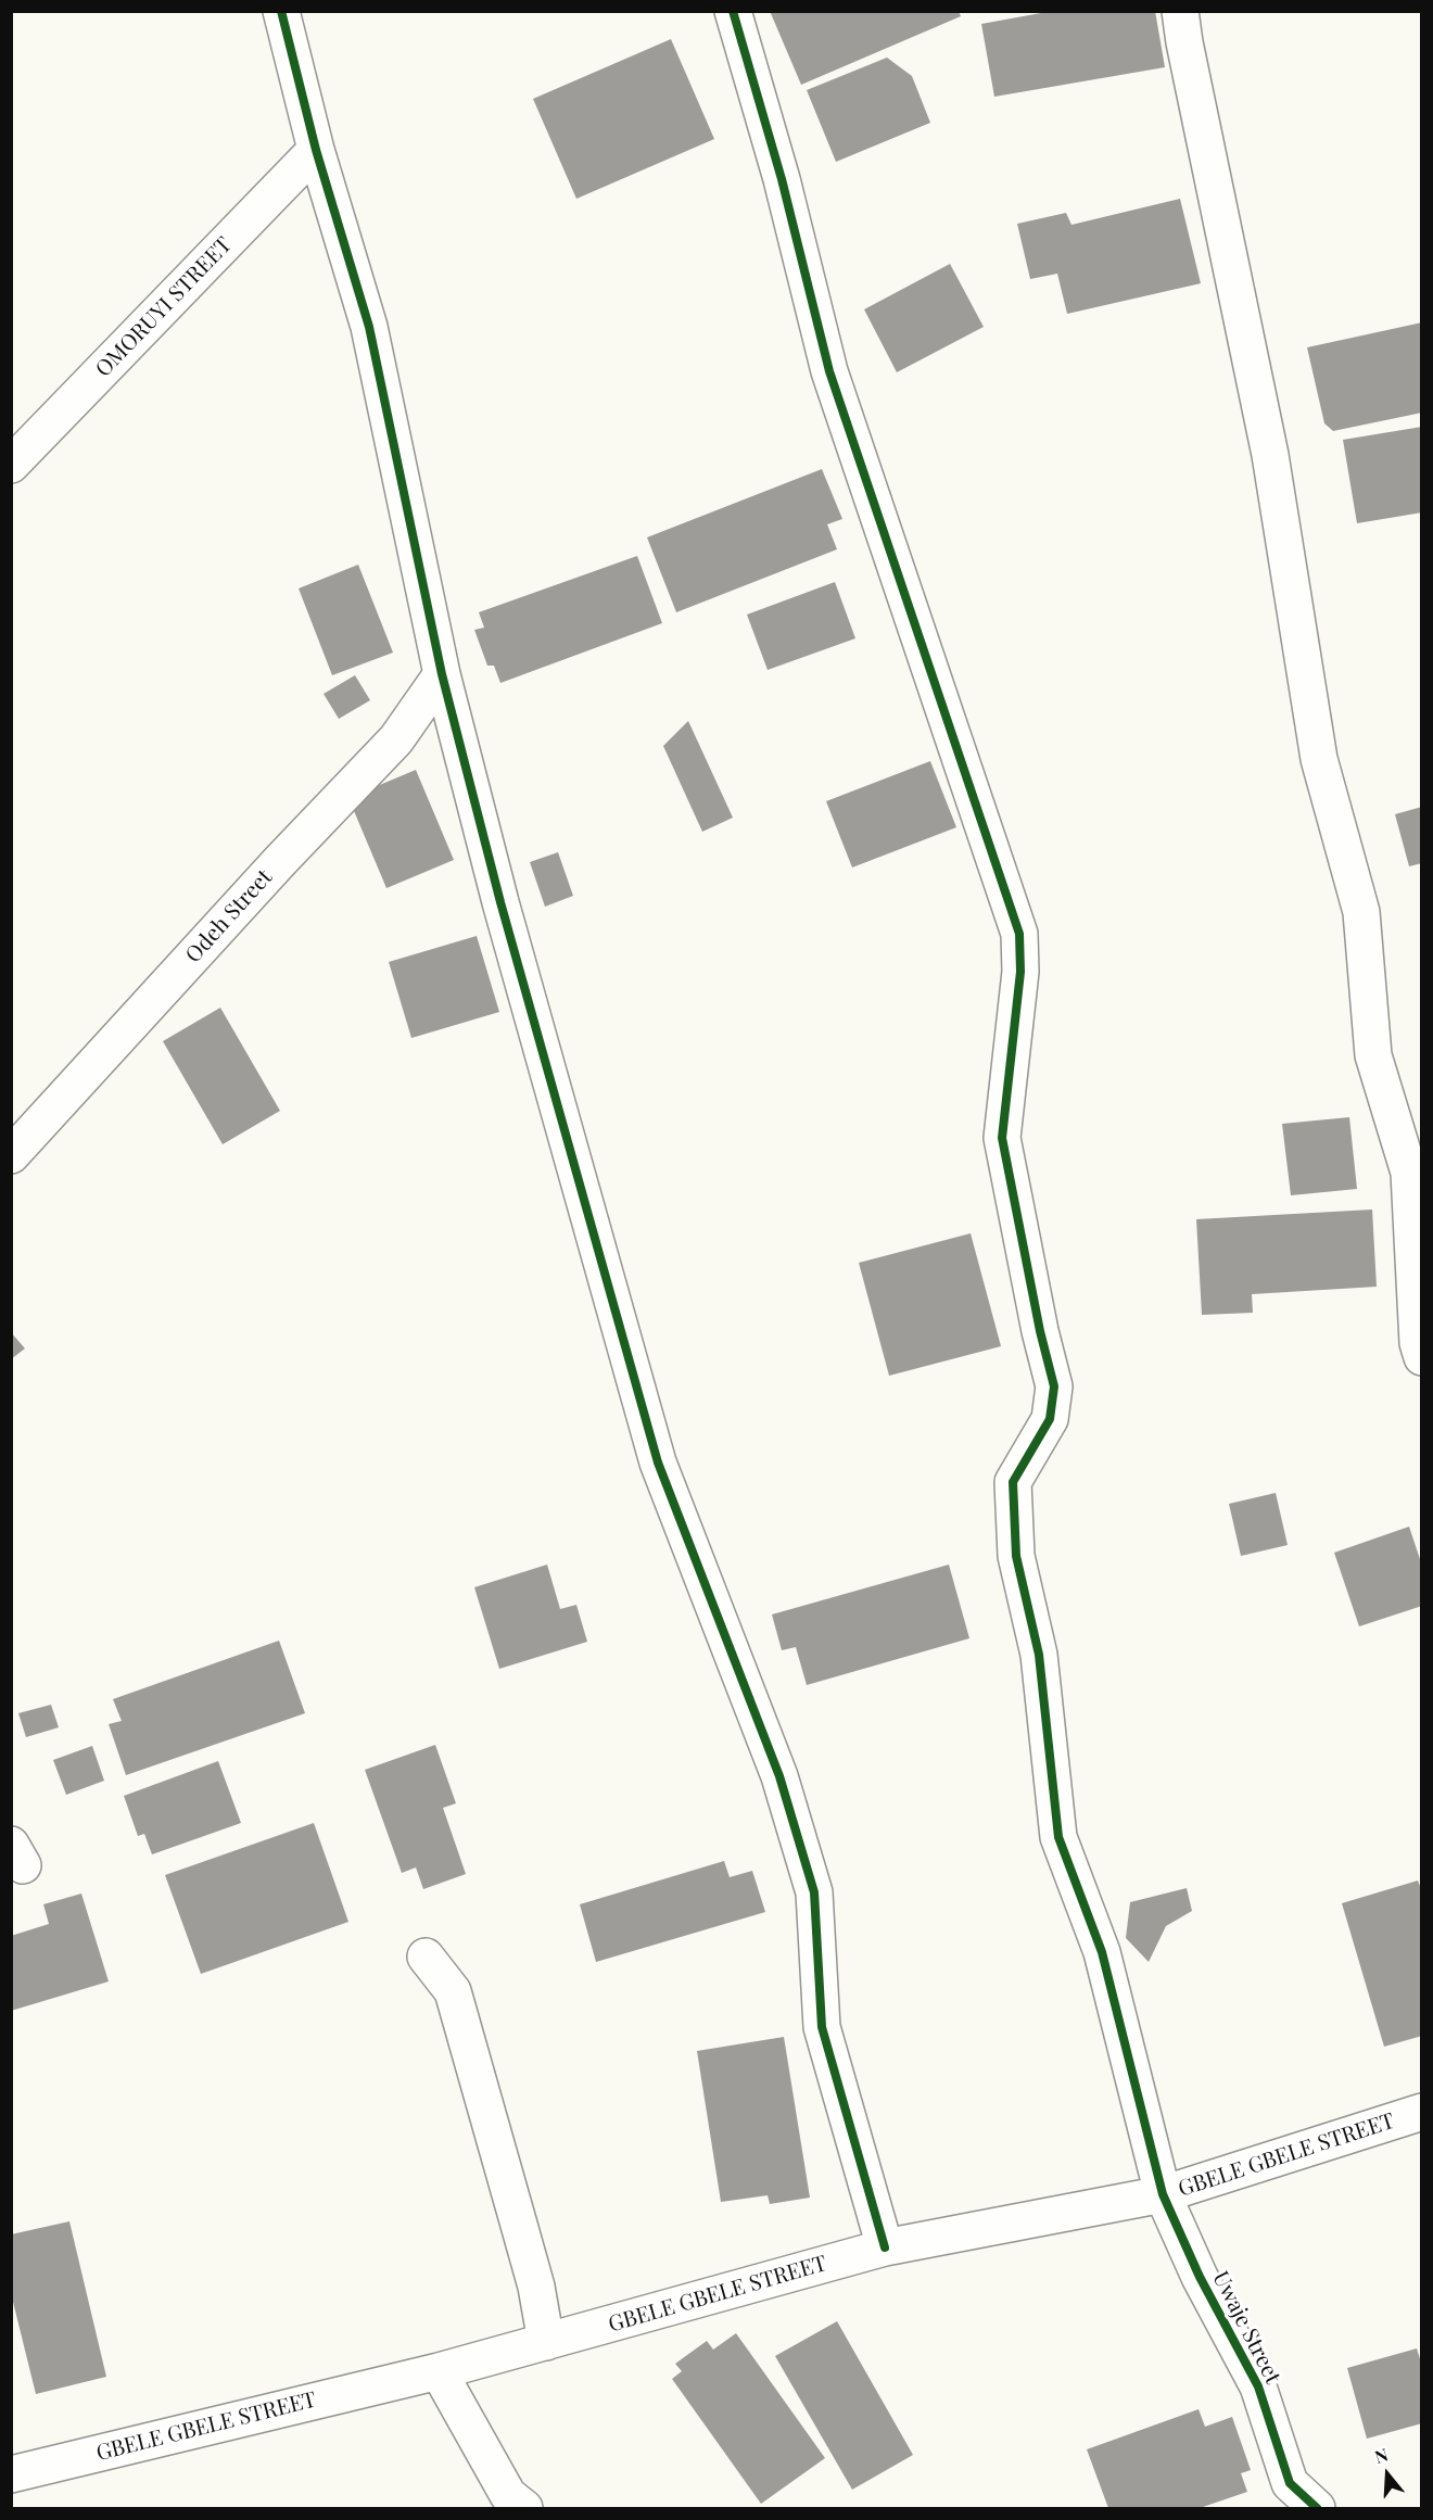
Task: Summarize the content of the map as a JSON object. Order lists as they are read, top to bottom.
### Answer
{
  "streets": {
    "street": [
      "OMORUYI STREET",
      "Odeh Street",
      "GBELE GBELE STREET",
      "Uwaje Street"
    ]
  },
  "crossings": [
    ["GBELE GBELE STREET", "Uwaje Street"]
  ],
  "north": "top"
}
